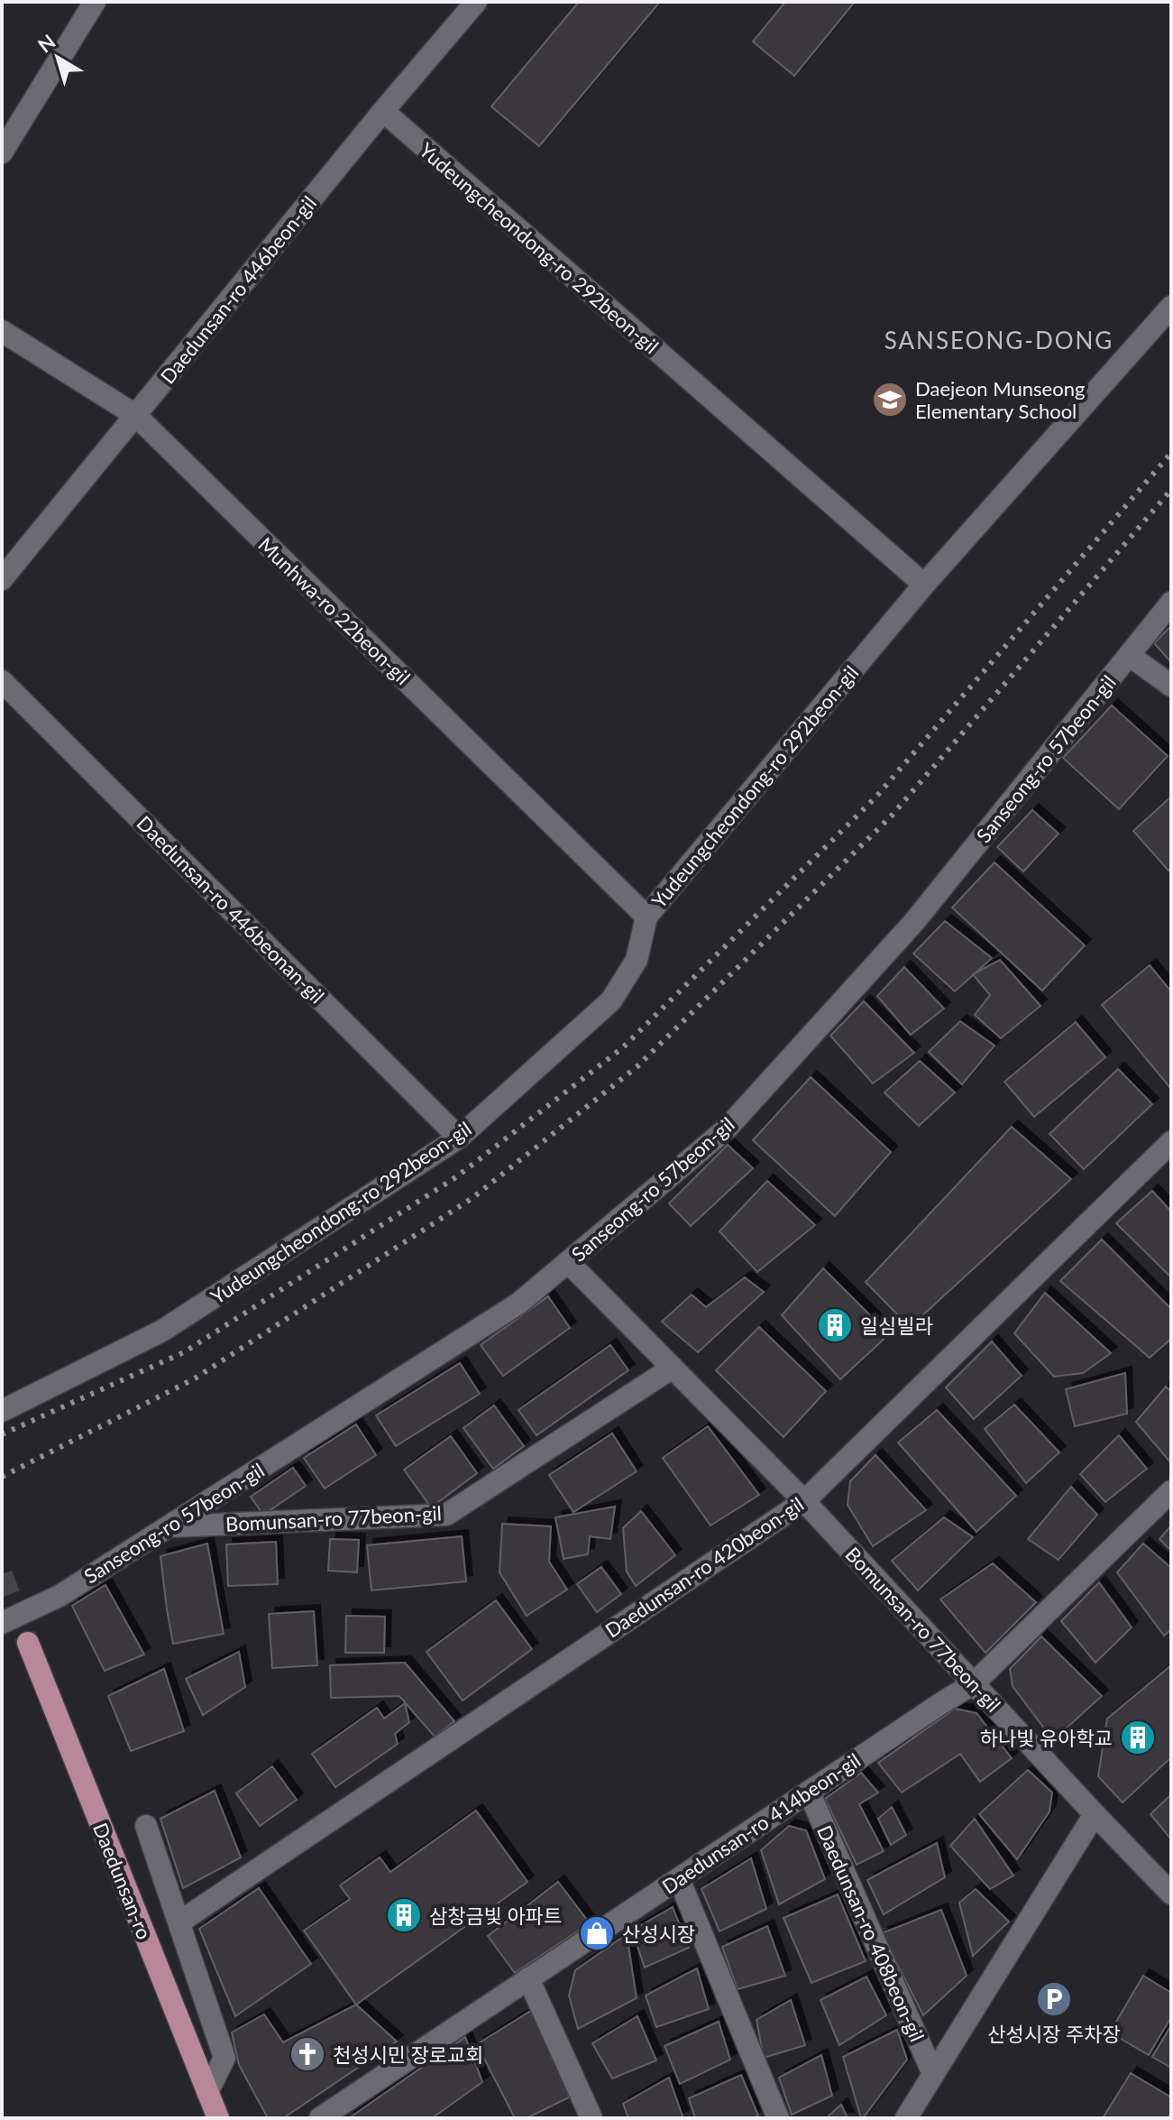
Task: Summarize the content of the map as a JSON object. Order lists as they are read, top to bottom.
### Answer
{
  "streets": {
    "main road": ["Daedunsan-ro"],
    "street": [
      "Yudeungcheondong-ro 292beon-gil",
      "Daedunsan-ro 446beon-gil",
      "Munhwa-ro 22beon-gil",
      "Sanseong-ro 57beon-gil",
      "Daedunsan-ro 446beonan-gil",
      "Bomunsan-ro 77beon-gil",
      "Daedunsan-ro 420beon-gil",
      "Daedunsan-ro 414beon-gil",
      "Daedunsan-ro 408beon-gil"
    ]
  },
  "crossings": [
    ["Yudeungcheondong-ro 292beon-gil", "Daedunsan-ro 446beon-gil"],
    ["Yudeungcheondong-ro 292beon-gil", "Munhwa-ro 22beon-gil"],
    ["Yudeungcheondong-ro 292beon-gil", "Daedunsan-ro 446beonan-gil"],
    ["Daedunsan-ro 446beon-gil", "Munhwa-ro 22beon-gil"],
    ["Sanseong-ro 57beon-gil", "Bomunsan-ro 77beon-gil"],
    ["Bomunsan-ro 77beon-gil", "Daedunsan-ro 420beon-gil"],
    ["Bomunsan-ro 77beon-gil", "Daedunsan-ro 414beon-gil"],
    ["Bomunsan-ro 77beon-gil", "Daedunsan-ro 408beon-gil"],
    ["Daedunsan-ro 414beon-gil", "Daedunsan-ro 408beon-gil"]
  ],
  "districts": ["SANSEONG-DONG"],
  "places": {
    "school or university": ["Daejeon Munseong Elementary School"],
    "building": ["일심빌라", "하나빛 유아학교", "삼창금빛 아파트"],
    "shop": ["산성시장"],
    "parking": ["산성시장 주차장"],
    "church": ["천성시민 장로교회"]
  },
  "north": "top left"
}
